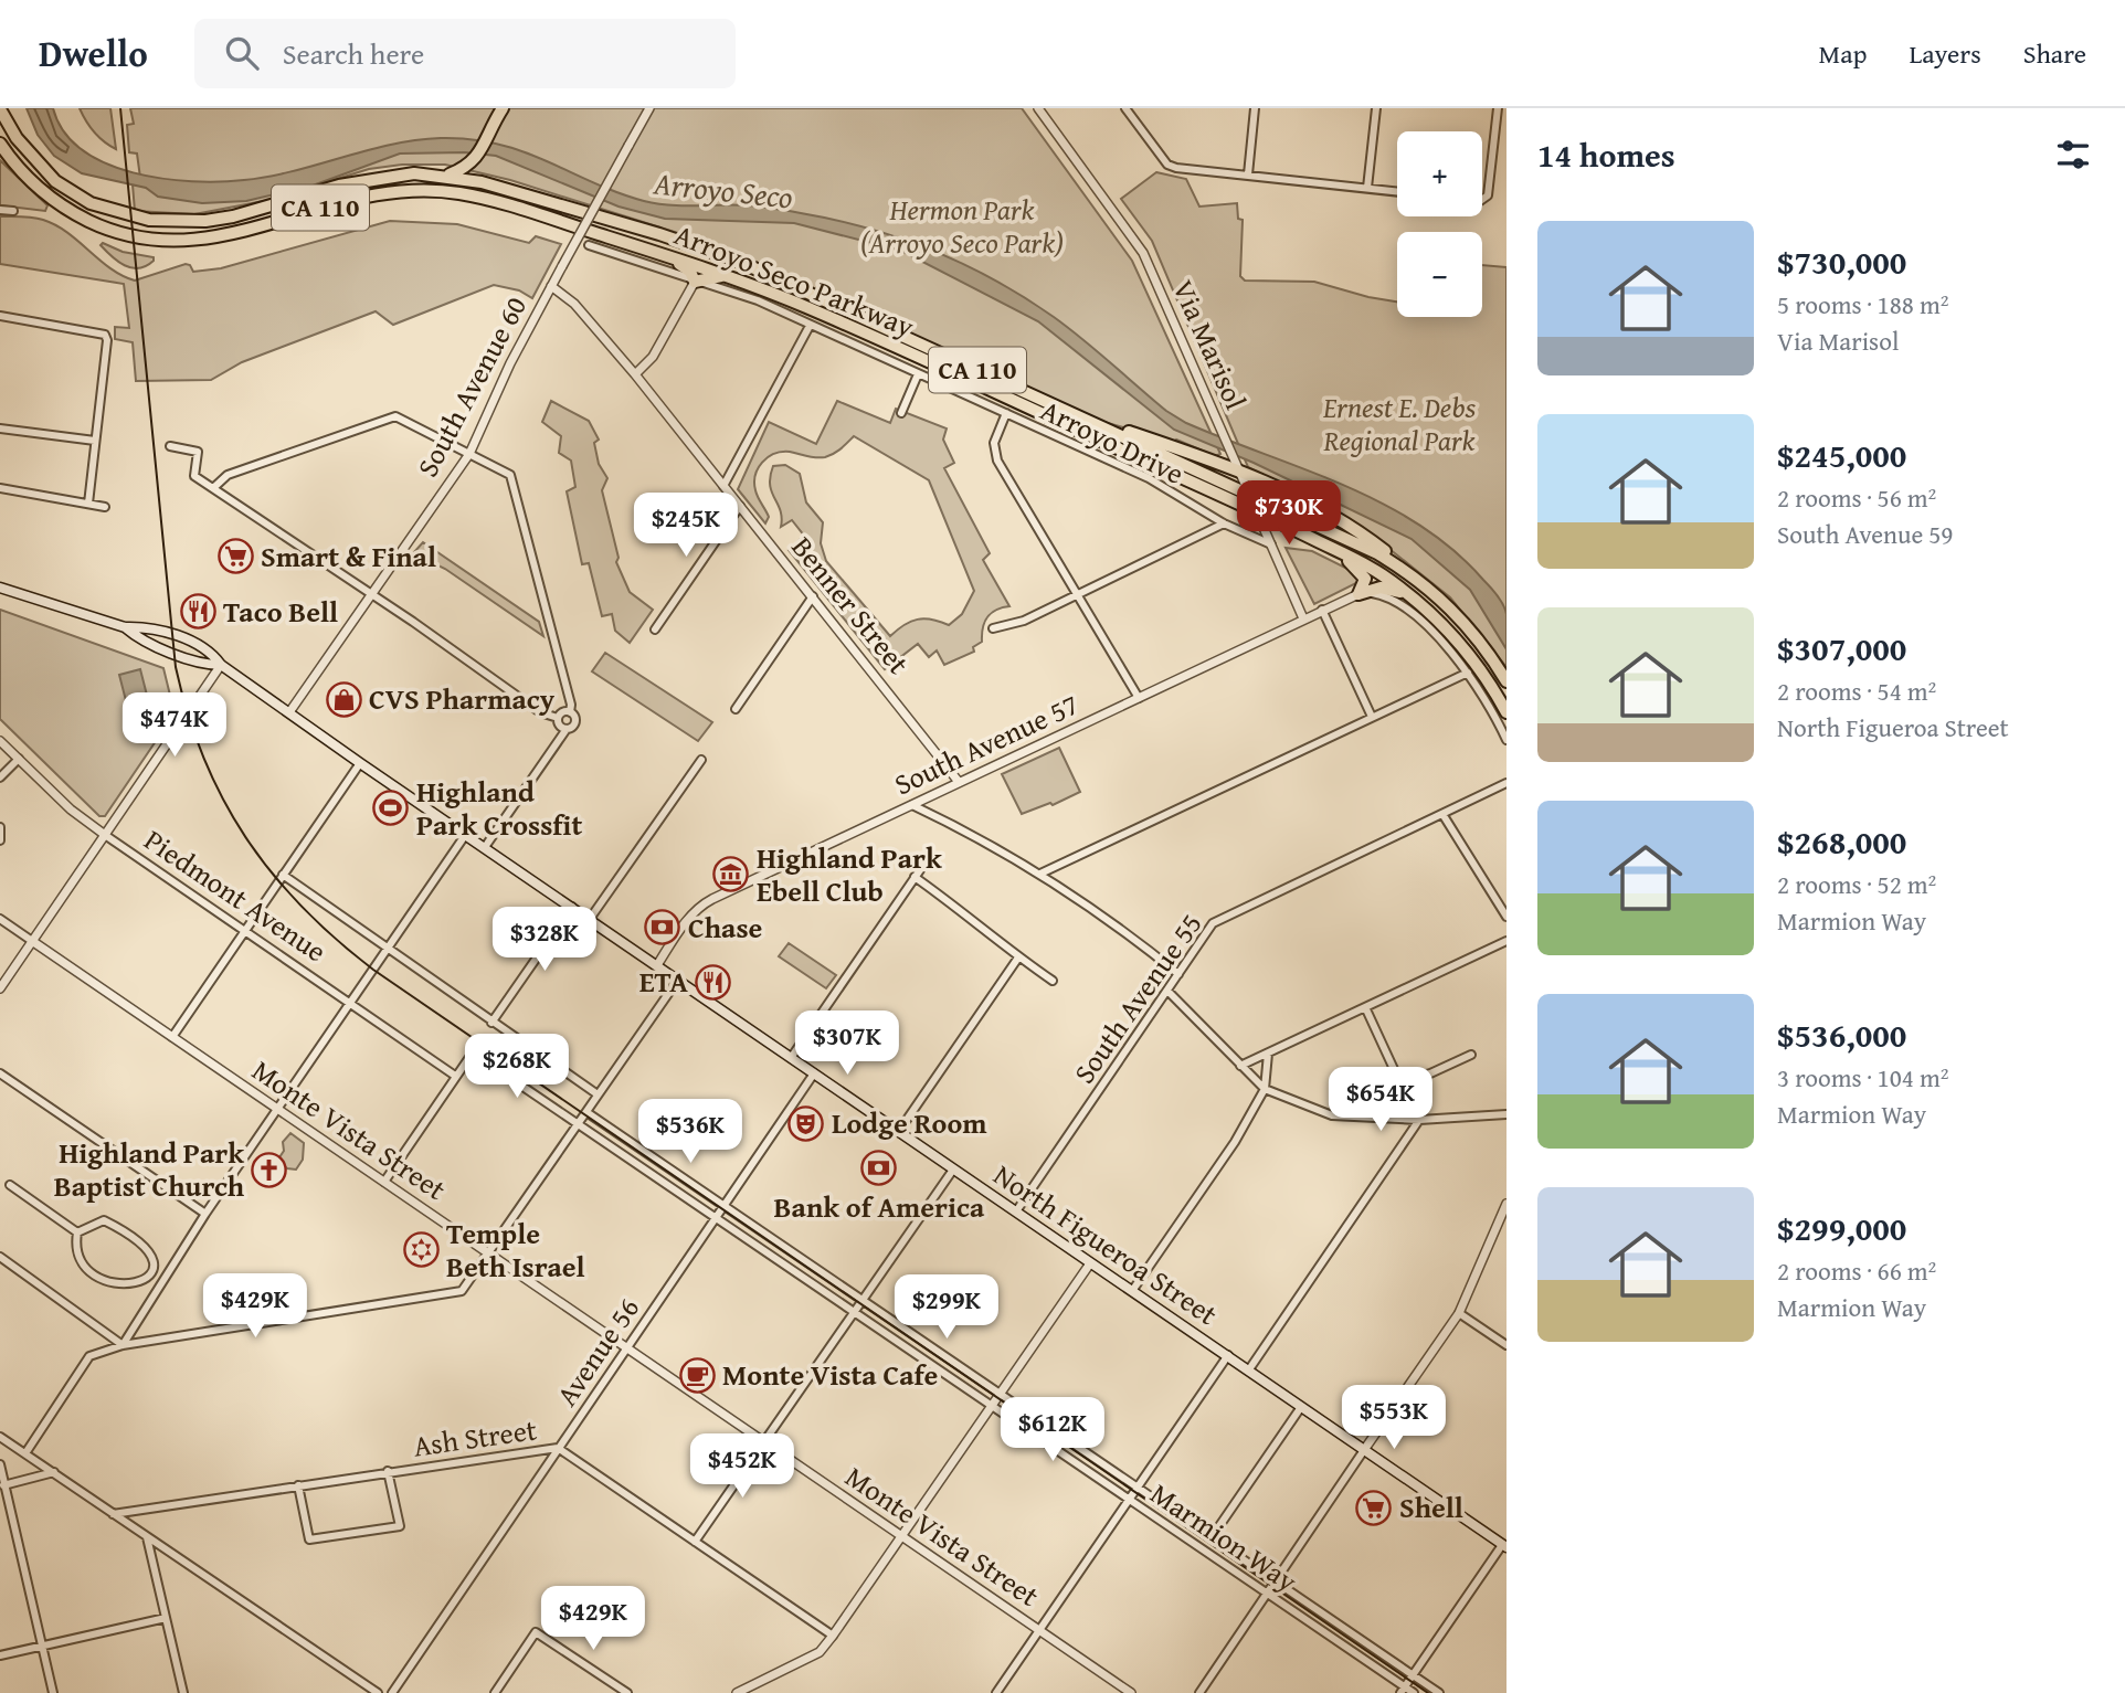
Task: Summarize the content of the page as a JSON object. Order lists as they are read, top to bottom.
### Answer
{
  "streets": {
    "highway": ["CA 110", "Arroyo Seco Parkway"],
    "main road": ["North Figueroa Street"],
    "street": [
      "Via Marisol",
      "South Avenue 60",
      "Arroyo Drive",
      "Benner Street",
      "South Avenue 57",
      "Piedmont Avenue",
      "South Avenue 55",
      "Monte Vista Street",
      "Avenue 56",
      "Ash Street",
      "Marmion Way"
    ]
  },
  "crossings": [
    ["Via Marisol", "Arroyo Drive"],
    ["Via Marisol", "South Avenue 57"],
    ["South Avenue 60", "Benner Street"],
    ["South Avenue 60", "North Figueroa Street"],
    ["Benner Street", "South Avenue 57"],
    ["South Avenue 57", "North Figueroa Street"],
    ["Piedmont Avenue", "Marmion Way"],
    ["South Avenue 55", "North Figueroa Street"],
    ["Monte Vista Street", "Avenue 56"],
    ["North Figueroa Street", "Avenue 56"],
    ["Avenue 56", "Ash Street"],
    ["Avenue 56", "Marmion Way"]
  ],
  "water": ["Arroyo Seco"],
  "parks": ["Hermon Park (Arroyo Seco Park)", "Ernest E. Debs Regional Park"],
  "places": {
    "supermarket": ["Smart & Final", "Shell"],
    "restaurant": ["Taco Bell", "ETA"],
    "shop": ["CVS Pharmacy"],
    "sports": ["Highland Park Crossfit"],
    "museum": ["Highland Park Ebell Club"],
    "bank": ["Chase", "Bank of America"],
    "theatre": ["Lodge Room"],
    "church": ["Highland Park Baptist Church"],
    "synagogue": ["Temple Beth Israel"],
    "cafe": ["Monte Vista Cafe"]
  },
  "page": {
    "header": "Dwello",
    "search": "Search here",
    "nav": ["Map", "Layers", "Share"],
    "heading": "14 homes",
    "map_buttons": ["+", "−"],
    "list": [
      {
        "name": "$730,000",
        "note": "5 rooms · 188 m² · Via Marisol"
      },
      {
        "name": "$245,000",
        "note": "2 rooms · 56 m² · South Avenue 59"
      },
      {
        "name": "$307,000",
        "note": "2 rooms · 54 m² · North Figueroa Street"
      },
      {
        "name": "$268,000",
        "note": "2 rooms · 52 m² · Marmion Way"
      },
      {
        "name": "$536,000",
        "note": "3 rooms · 104 m² · Marmion Way"
      },
      {
        "name": "$299,000",
        "note": "2 rooms · 66 m² · Marmion Way"
      }
    ],
    "price": [
      "$730K",
      "$245K",
      "$474K",
      "$328K",
      "$307K",
      "$268K",
      "$654K",
      "$536K",
      "$429K",
      "$299K",
      "$553K",
      "$612K",
      "$452K",
      "$429K"
    ]
  }
}
